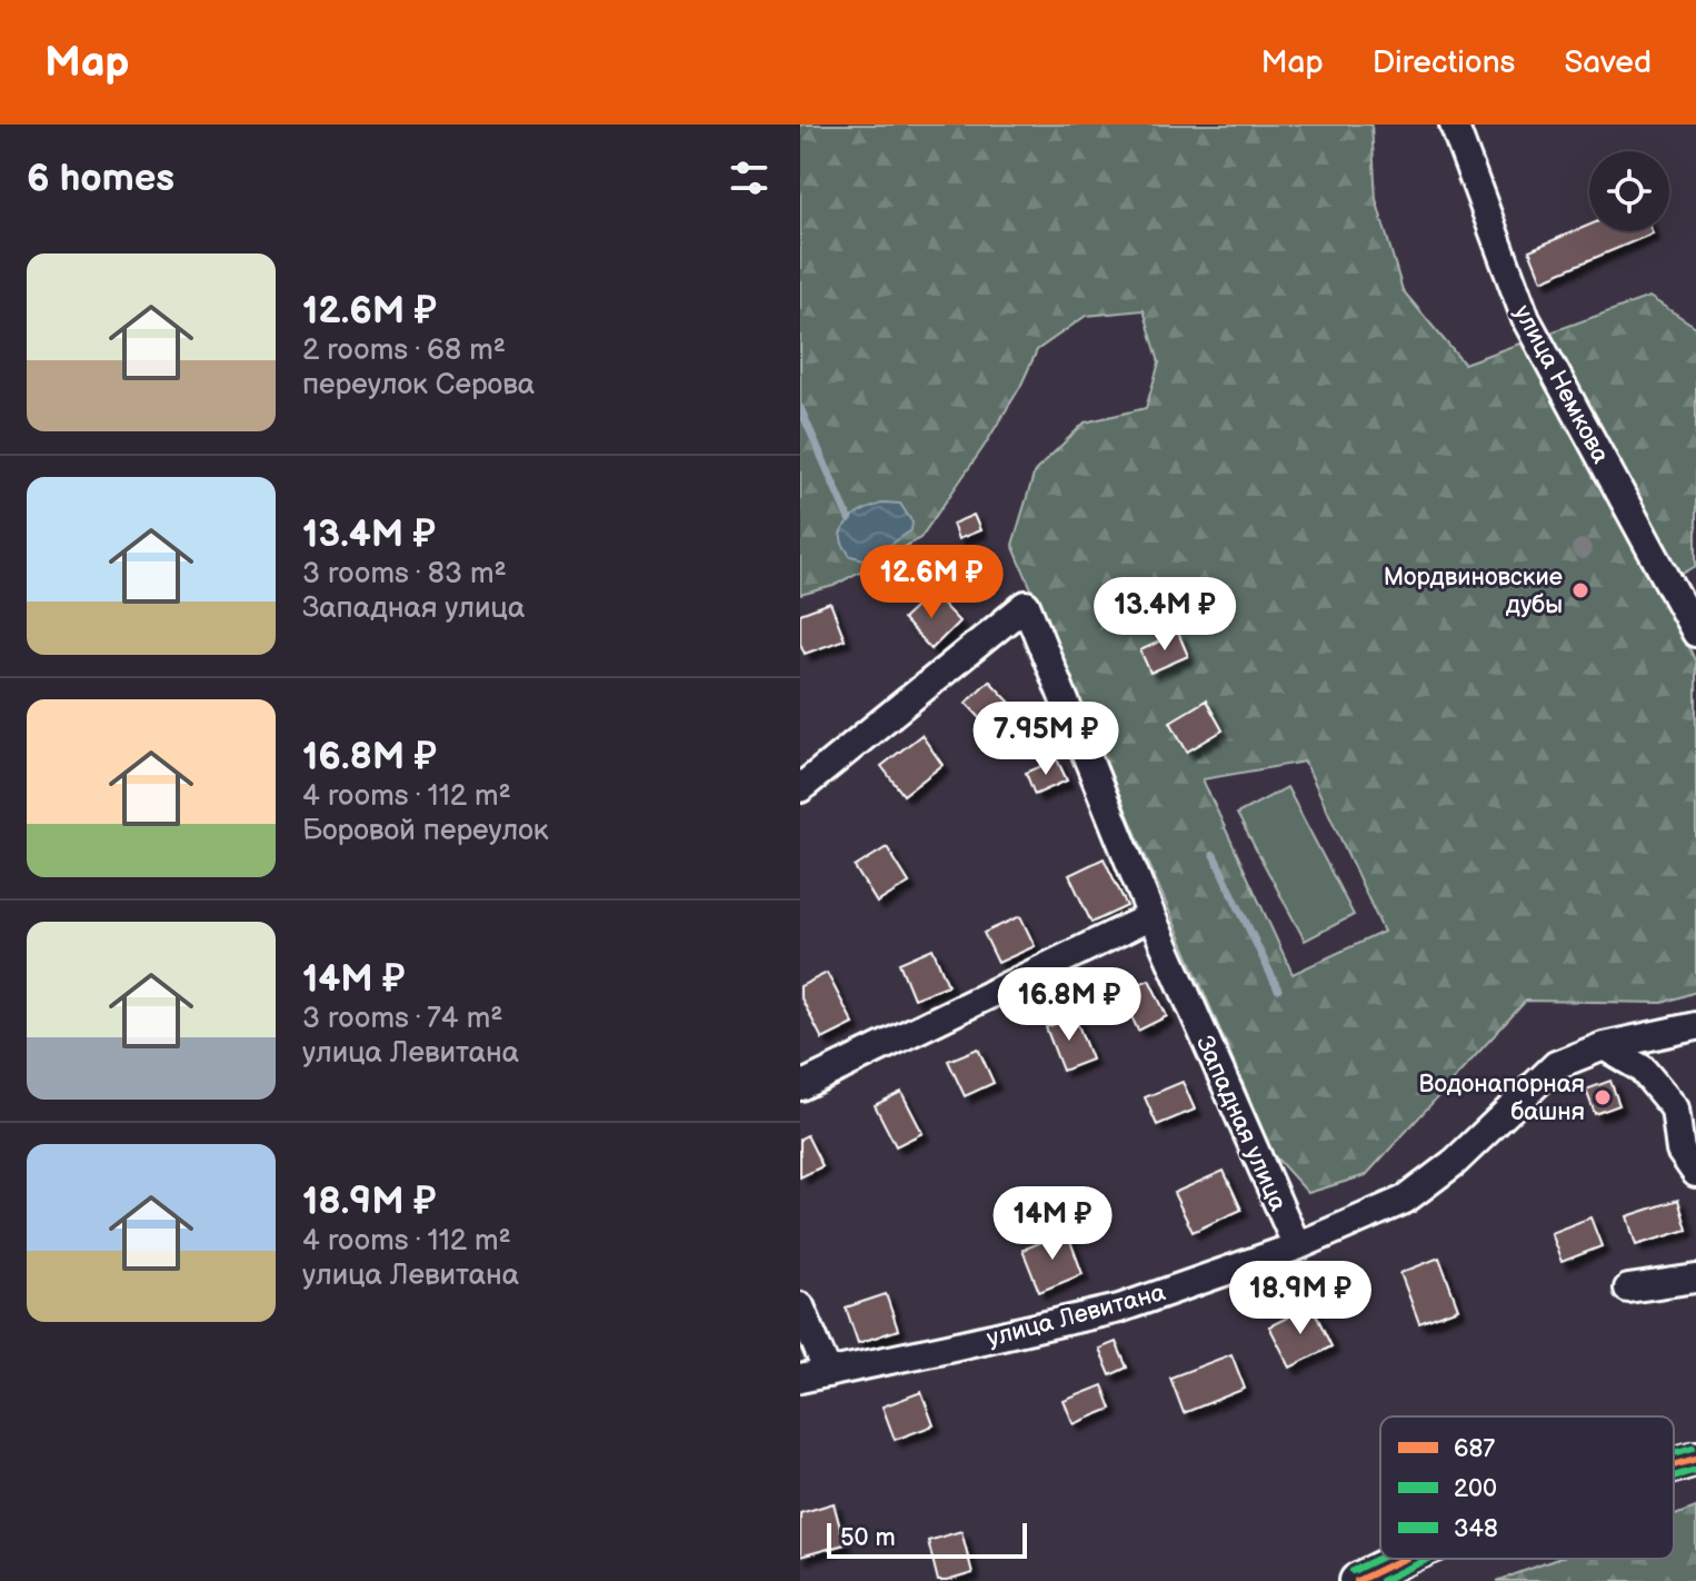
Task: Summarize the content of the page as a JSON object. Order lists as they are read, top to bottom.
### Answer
{
  "streets": {
    "street": ["улица Немкова", "Западная улица", "улица Левитана"]
  },
  "crossings": [
    ["Западная улица", "улица Левитана"]
  ],
  "places": ["Мордвиновские дубы", "Водонапорная башня"],
  "lines": ["transit line 348", "transit line 687", "transit line 200"],
  "legend": ["687", "200", "348"],
  "scale_bar": "50 m",
  "page": {
    "header": "Map",
    "nav": ["Map", "Directions", "Saved"],
    "heading": "6 homes",
    "list": [
      {
        "name": "12.6M ₽",
        "note": "2 rooms · 68 m² · переулок Серова"
      },
      {
        "name": "13.4M ₽",
        "note": "3 rooms · 83 m² · Западная улица"
      },
      {
        "name": "16.8M ₽",
        "note": "4 rooms · 112 m² · Боровой переулок"
      },
      {
        "name": "14M ₽",
        "note": "3 rooms · 74 m² · улица Левитана"
      },
      {
        "name": "18.9M ₽",
        "note": "4 rooms · 112 m² · улица Левитана"
      }
    ],
    "price": [
      "12.6M ₽",
      "13.4M ₽",
      "7.95M ₽",
      "16.8M ₽",
      "14M ₽",
      "18.9M ₽"
    ],
    "scale": "50 m"
  }
}
